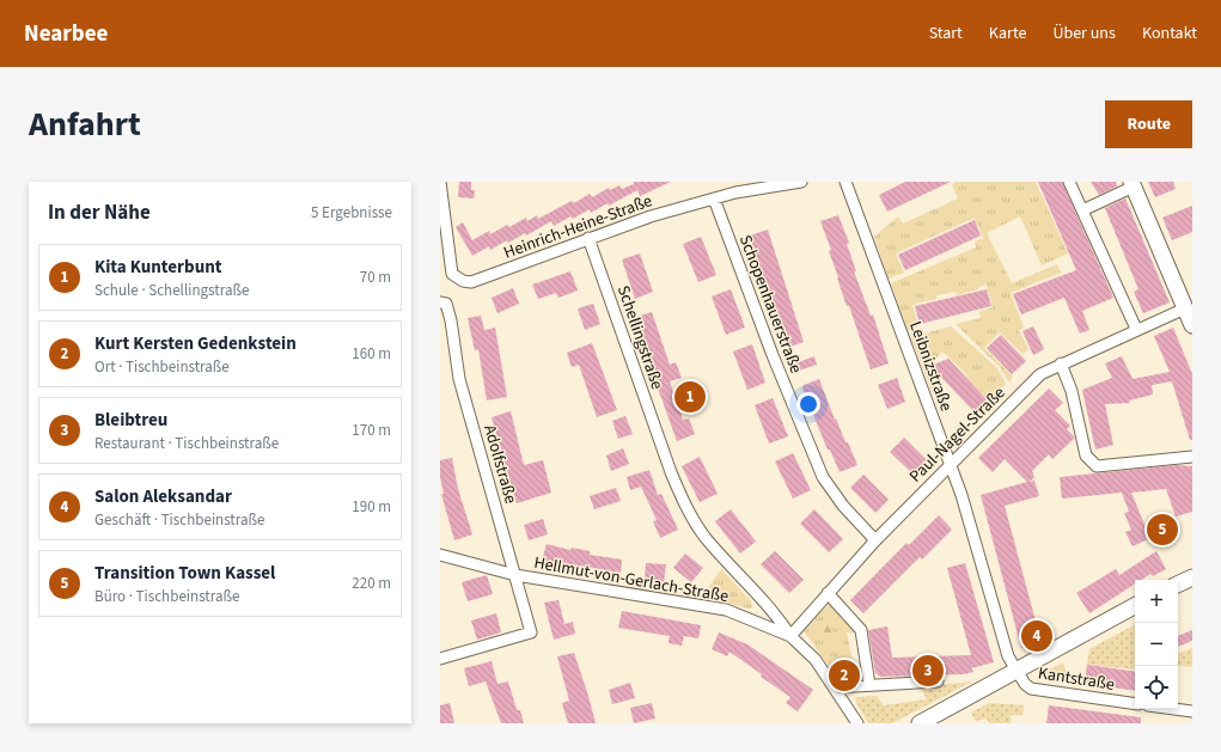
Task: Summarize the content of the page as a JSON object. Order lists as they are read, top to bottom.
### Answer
{
  "streets": {
    "street": [
      "Heinrich-Heine-Straße",
      "Schopenhauerstraße",
      "Schellingstraße",
      "Leibnizstraße",
      "Paul-Nagel-Straße",
      "Adolfstraße",
      "Hellmut-von-Gerlach-Straße",
      "Kantstraße"
    ]
  },
  "crossings": [
    ["Heinrich-Heine-Straße", "Schopenhauerstraße"],
    ["Heinrich-Heine-Straße", "Schellingstraße"],
    ["Schopenhauerstraße", "Paul-Nagel-Straße"],
    ["Schellingstraße", "Paul-Nagel-Straße"],
    ["Schellingstraße", "Hellmut-von-Gerlach-Straße"],
    ["Leibnizstraße", "Paul-Nagel-Straße"],
    ["Leibnizstraße", "Kantstraße"],
    ["Paul-Nagel-Straße", "Hellmut-von-Gerlach-Straße"],
    ["Adolfstraße", "Hellmut-von-Gerlach-Straße"]
  ],
  "page": {
    "header": "Nearbee",
    "nav": [
      "Start",
      "Karte",
      "Über uns",
      "Kontakt"
    ],
    "title": "Anfahrt",
    "buttons": "Route",
    "heading": ["In der Nähe", "5 Ergebnisse"],
    "list": [
      {
        "mark": "1",
        "name": "Kita Kunterbunt",
        "note": "Schule · Schellingstraße",
        "value": "70 m"
      },
      {
        "mark": "2",
        "name": "Kurt Kersten Gedenkstein",
        "note": "Ort · Tischbeinstraße",
        "value": "160 m"
      },
      {
        "mark": "3",
        "name": "Bleibtreu",
        "note": "Restaurant · Tischbeinstraße",
        "value": "170 m"
      },
      {
        "mark": "4",
        "name": "Salon Aleksandar",
        "note": "Geschäft · Tischbeinstraße",
        "value": "190 m"
      },
      {
        "mark": "5",
        "name": "Transition Town Kassel",
        "note": "Büro · Tischbeinstraße",
        "value": "220 m"
      }
    ],
    "pins": [
      "1",
      "5",
      "4",
      "3",
      "2"
    ],
    "map_buttons": ["+", "−"]
  }
}
